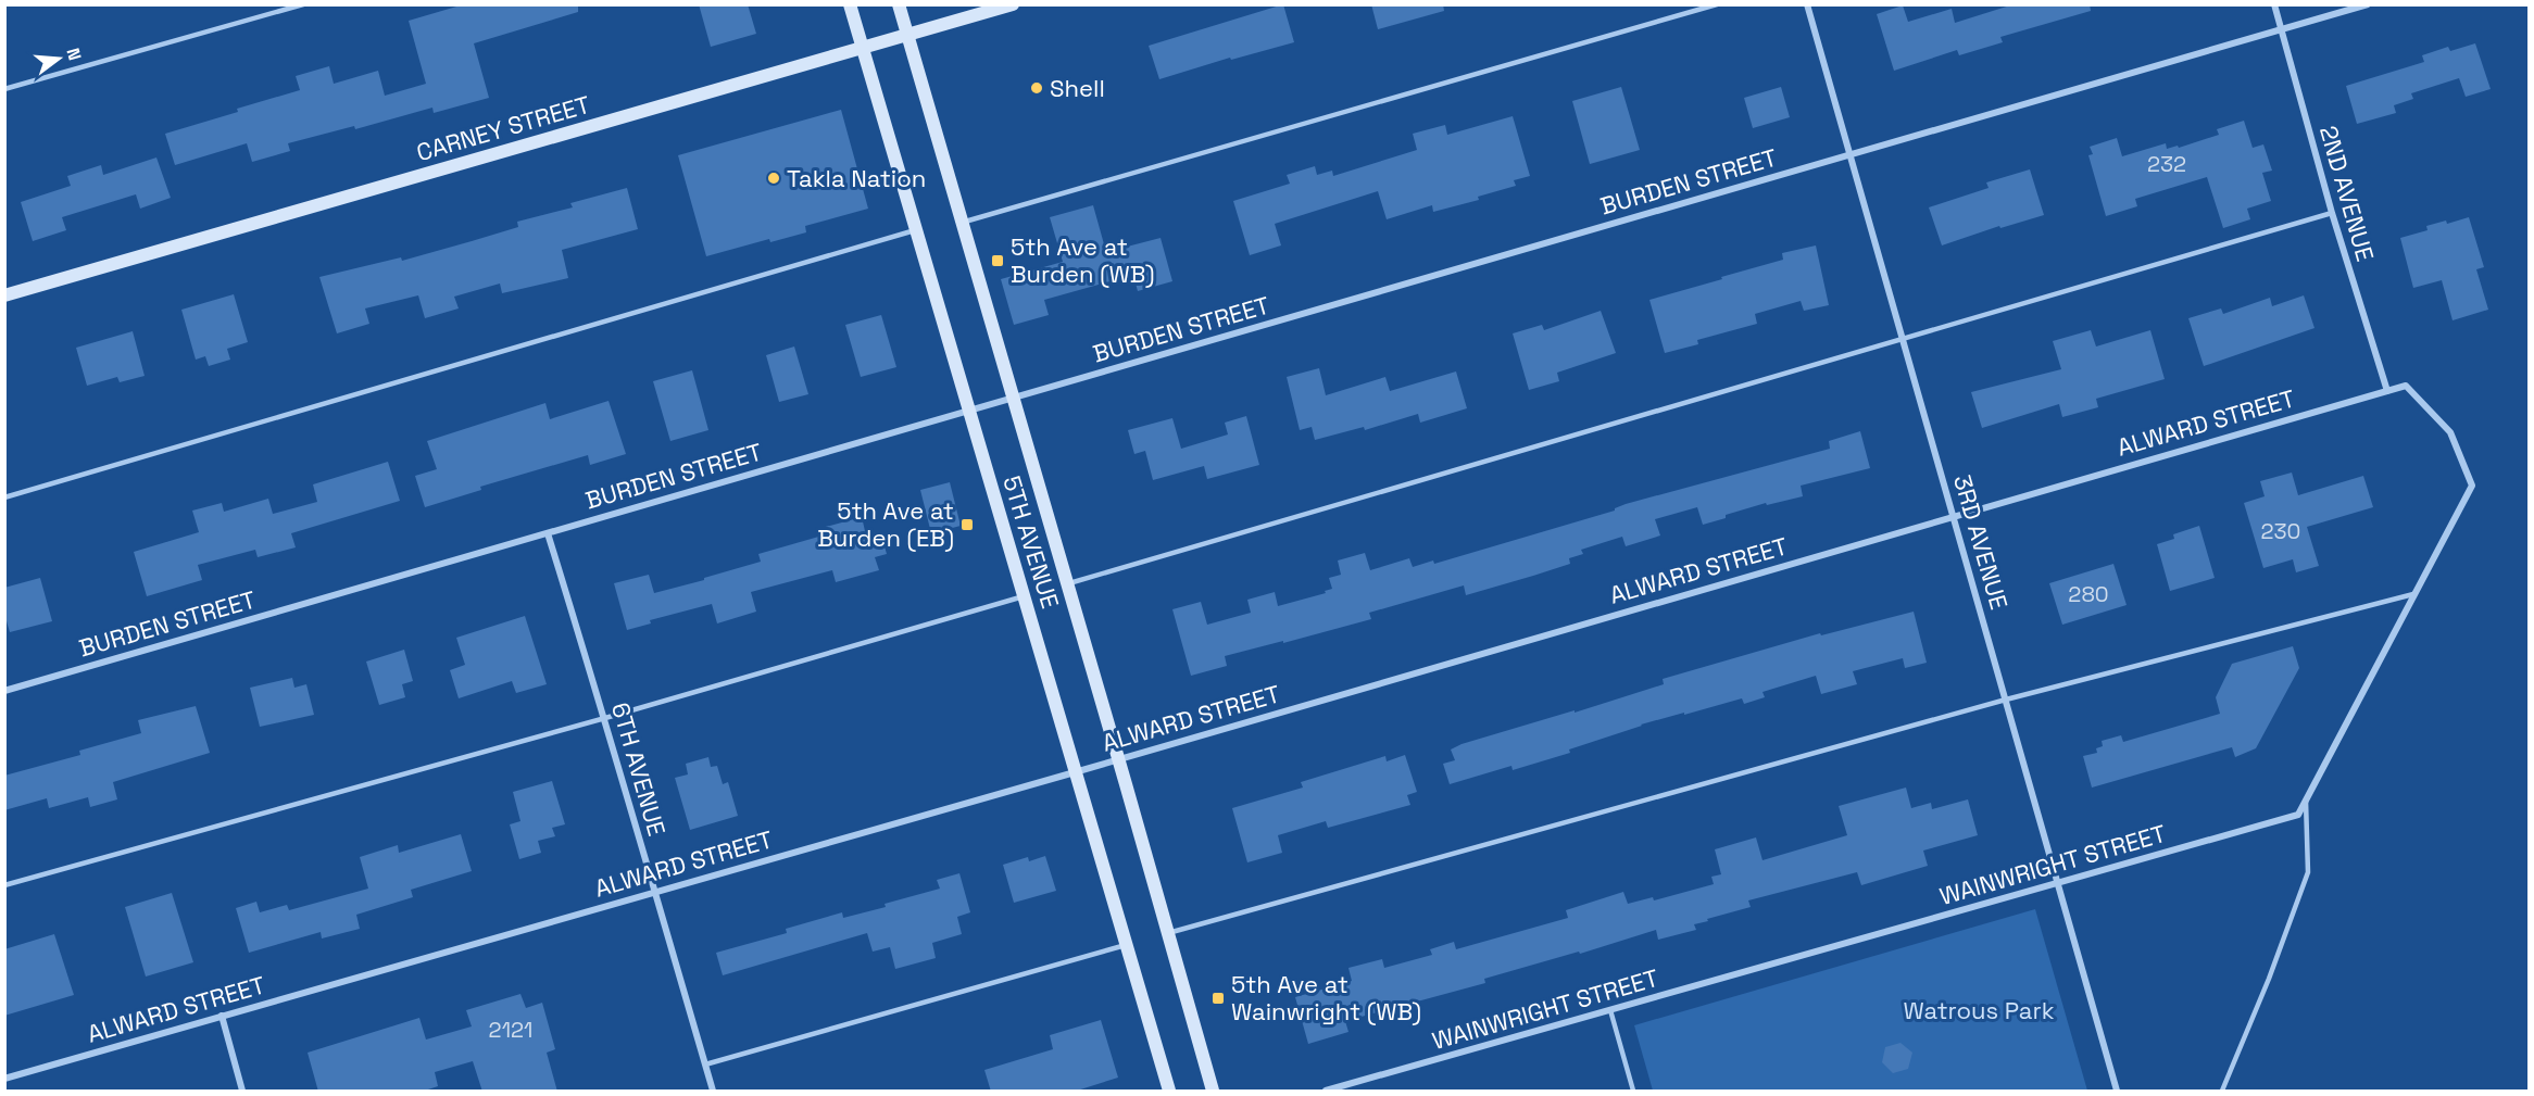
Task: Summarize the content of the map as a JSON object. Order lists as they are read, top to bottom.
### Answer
{
  "streets": {
    "main road": ["CARNEY STREET", "5TH AVENUE"],
    "street": [
      "BURDEN STREET",
      "2ND AVENUE",
      "ALWARD STREET",
      "3RD AVENUE",
      "6TH AVENUE",
      "WAINWRIGHT STREET"
    ]
  },
  "crossings": [
    ["CARNEY STREET", "5TH AVENUE"],
    ["BURDEN STREET", "2ND AVENUE"],
    ["BURDEN STREET", "5TH AVENUE"],
    ["BURDEN STREET", "3RD AVENUE"],
    ["BURDEN STREET", "6TH AVENUE"],
    ["2ND AVENUE", "ALWARD STREET"],
    ["2ND AVENUE", "WAINWRIGHT STREET"],
    ["ALWARD STREET", "5TH AVENUE"],
    ["ALWARD STREET", "3RD AVENUE"],
    ["ALWARD STREET", "6TH AVENUE"],
    ["ALWARD STREET", "WAINWRIGHT STREET"],
    ["3RD AVENUE", "WAINWRIGHT STREET"]
  ],
  "parks": ["Watrous Park"],
  "places": {
    "other": ["Shell", "Takla Nation"],
    "transit": ["5th Ave at Burden (WB)", "5th Ave at Burden (EB)", "5th Ave at Wainwright (WB)"]
  },
  "house_numbers": [
    "232",
    "230",
    "280",
    "2121"
  ],
  "north": "right"
}
